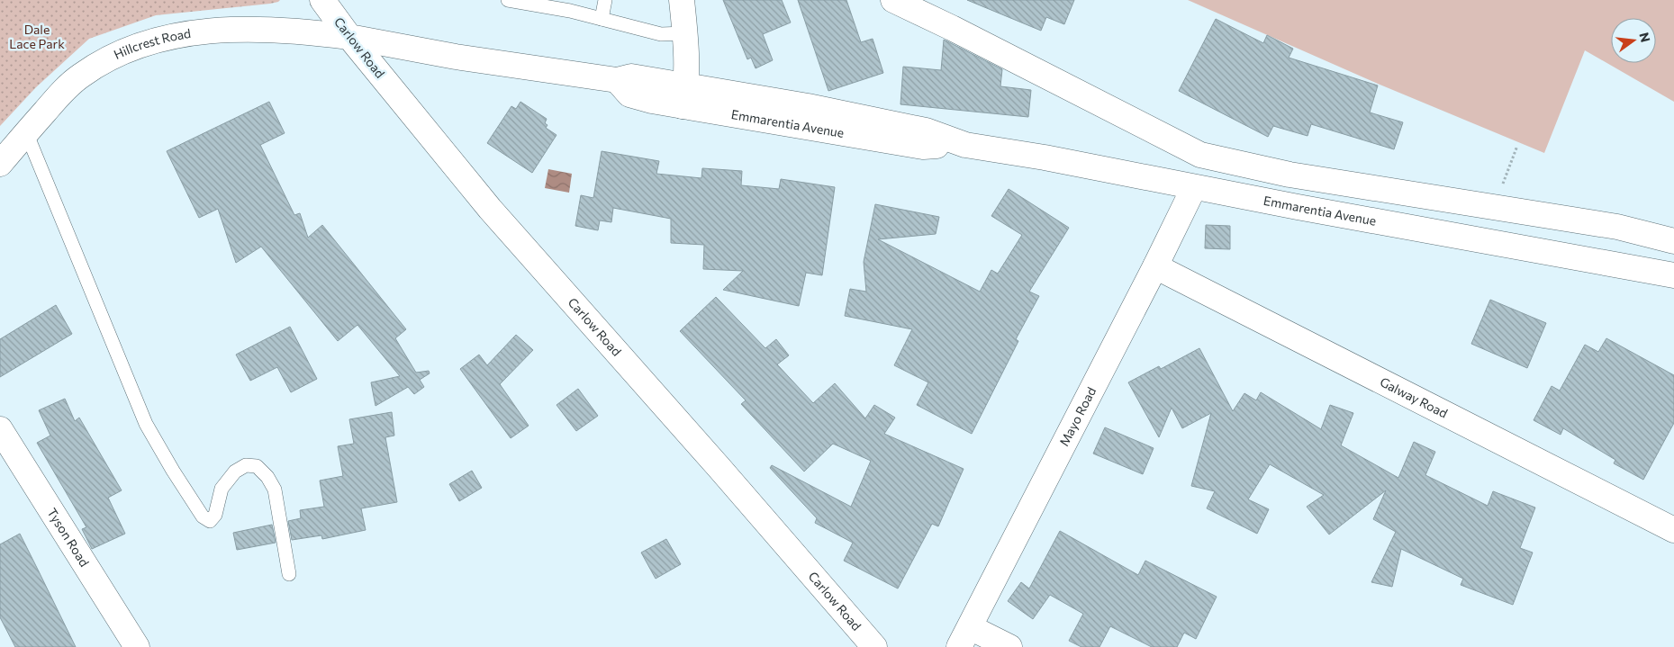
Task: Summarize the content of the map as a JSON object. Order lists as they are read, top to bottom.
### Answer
{
  "streets": {
    "street": [
      "Hillcrest Road",
      "Carlow Road",
      "Emmarentia Avenue",
      "Galway Road",
      "Mayo Road",
      "Tyson Road"
    ]
  },
  "crossings": [
    ["Hillcrest Road", "Carlow Road"],
    ["Hillcrest Road", "Emmarentia Avenue"],
    ["Carlow Road", "Emmarentia Avenue"],
    ["Emmarentia Avenue", "Mayo Road"],
    ["Galway Road", "Mayo Road"]
  ],
  "parks": ["Dale Lace Park"],
  "north": "right"
}
